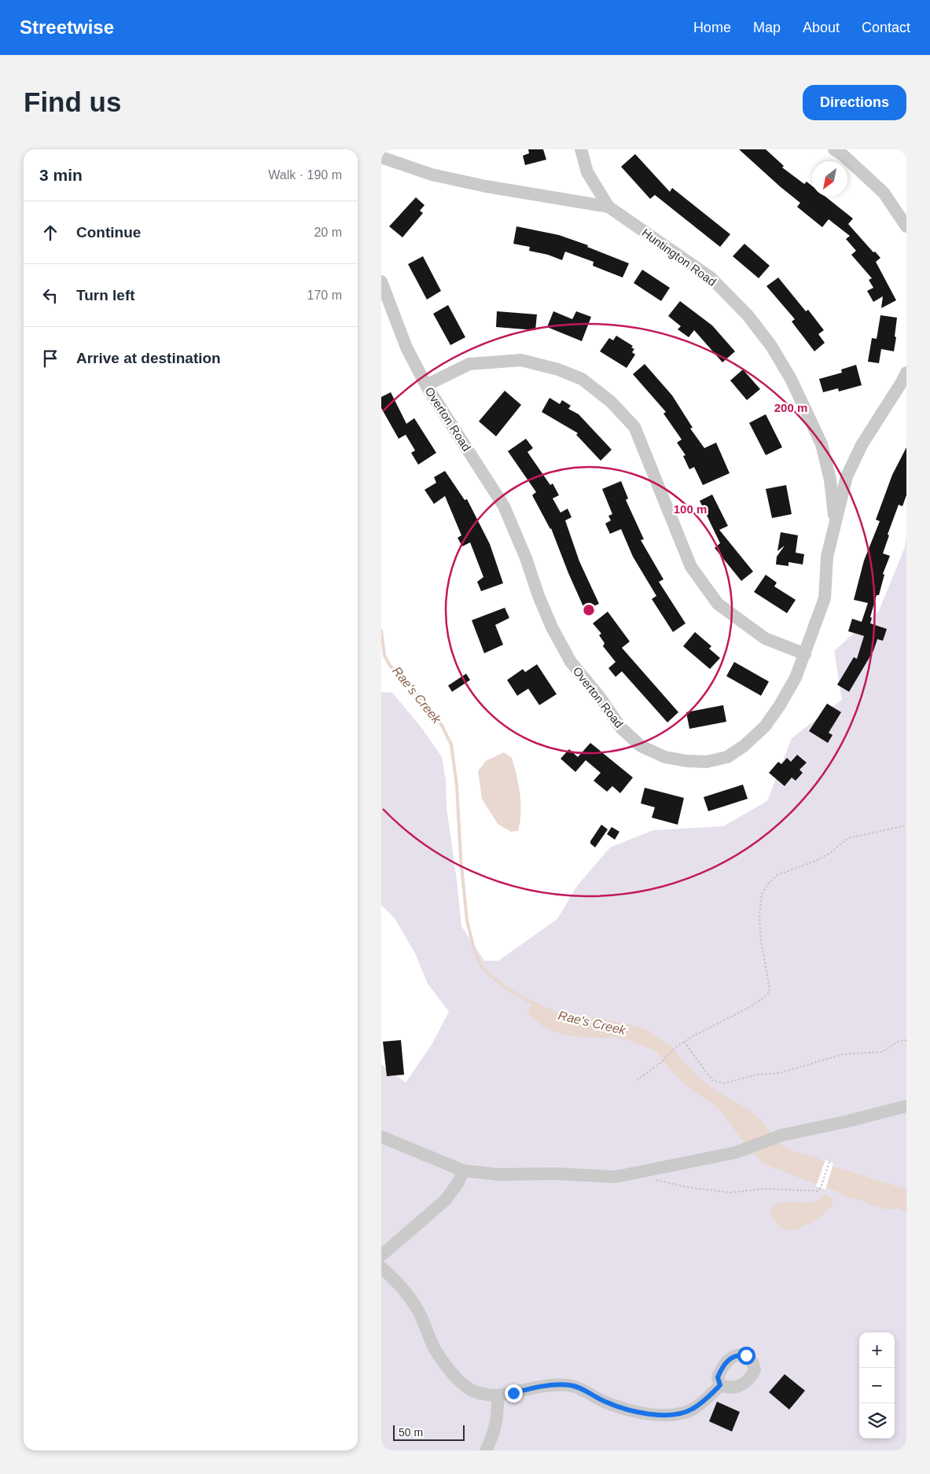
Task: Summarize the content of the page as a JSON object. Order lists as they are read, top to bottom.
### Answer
{
  "streets": {
    "street": ["Huntington Road", "Overton Road"]
  },
  "crossings": [
    ["Huntington Road", "Overton Road"]
  ],
  "water": ["Rae's Creek"],
  "scale_bar": "50 m",
  "north": "bottom left",
  "page": {
    "header": "Streetwise",
    "nav": [
      "Home",
      "Map",
      "About",
      "Contact"
    ],
    "buttons": "Directions",
    "title": "Find us",
    "heading": ["3 min", "Walk · 190 m"],
    "list": [
      ["Continue", "20 m"],
      ["Turn left", "170 m"],
      "Arrive at destination"
    ],
    "map_buttons": ["+", "−"],
    "scale": "50 m"
  },
  "rings": ["200 m", "100 m"]
}
